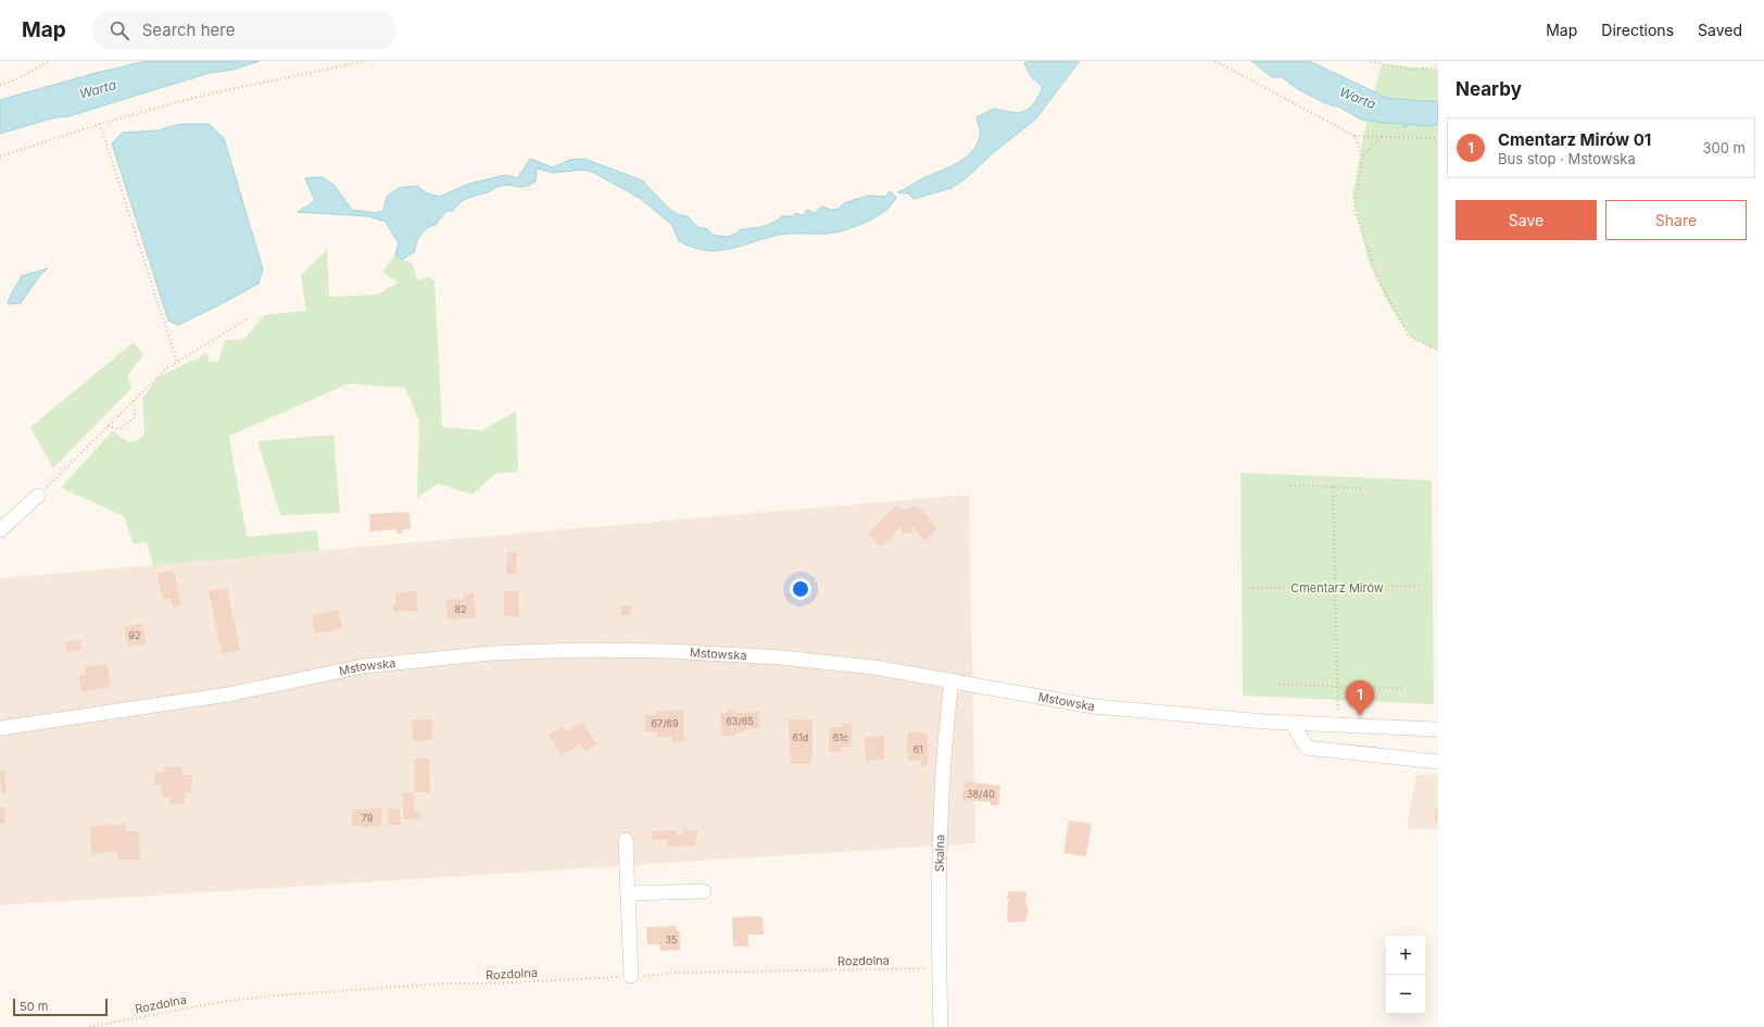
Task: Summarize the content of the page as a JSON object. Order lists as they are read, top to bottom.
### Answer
{
  "streets": {
    "street": ["Mstowska", "Skalna"],
    "path": ["Rozdolna"]
  },
  "crossings": [
    ["Mstowska", "Skalna"],
    ["Skalna", "Rozdolna"]
  ],
  "water": ["Warta"],
  "parks": ["Cmentarz Mirów"],
  "house_numbers": [
    "82",
    "92",
    "63/65",
    "67/69",
    "61d",
    "61c",
    "61",
    "38/40",
    "79",
    "35"
  ],
  "scale_bar": "50 m",
  "page": {
    "header": "Map",
    "search": "Search here",
    "nav": ["Map", "Directions", "Saved"],
    "heading": "Nearby",
    "list": [
      {
        "mark": "1",
        "name": "Cmentarz Mirów 01",
        "note": "Bus stop · Mstowska",
        "value": "300 m"
      }
    ],
    "buttons": ["Save", "Share"],
    "pins": "1",
    "map_buttons": ["+", "−"],
    "scale": "50 m"
  }
}
